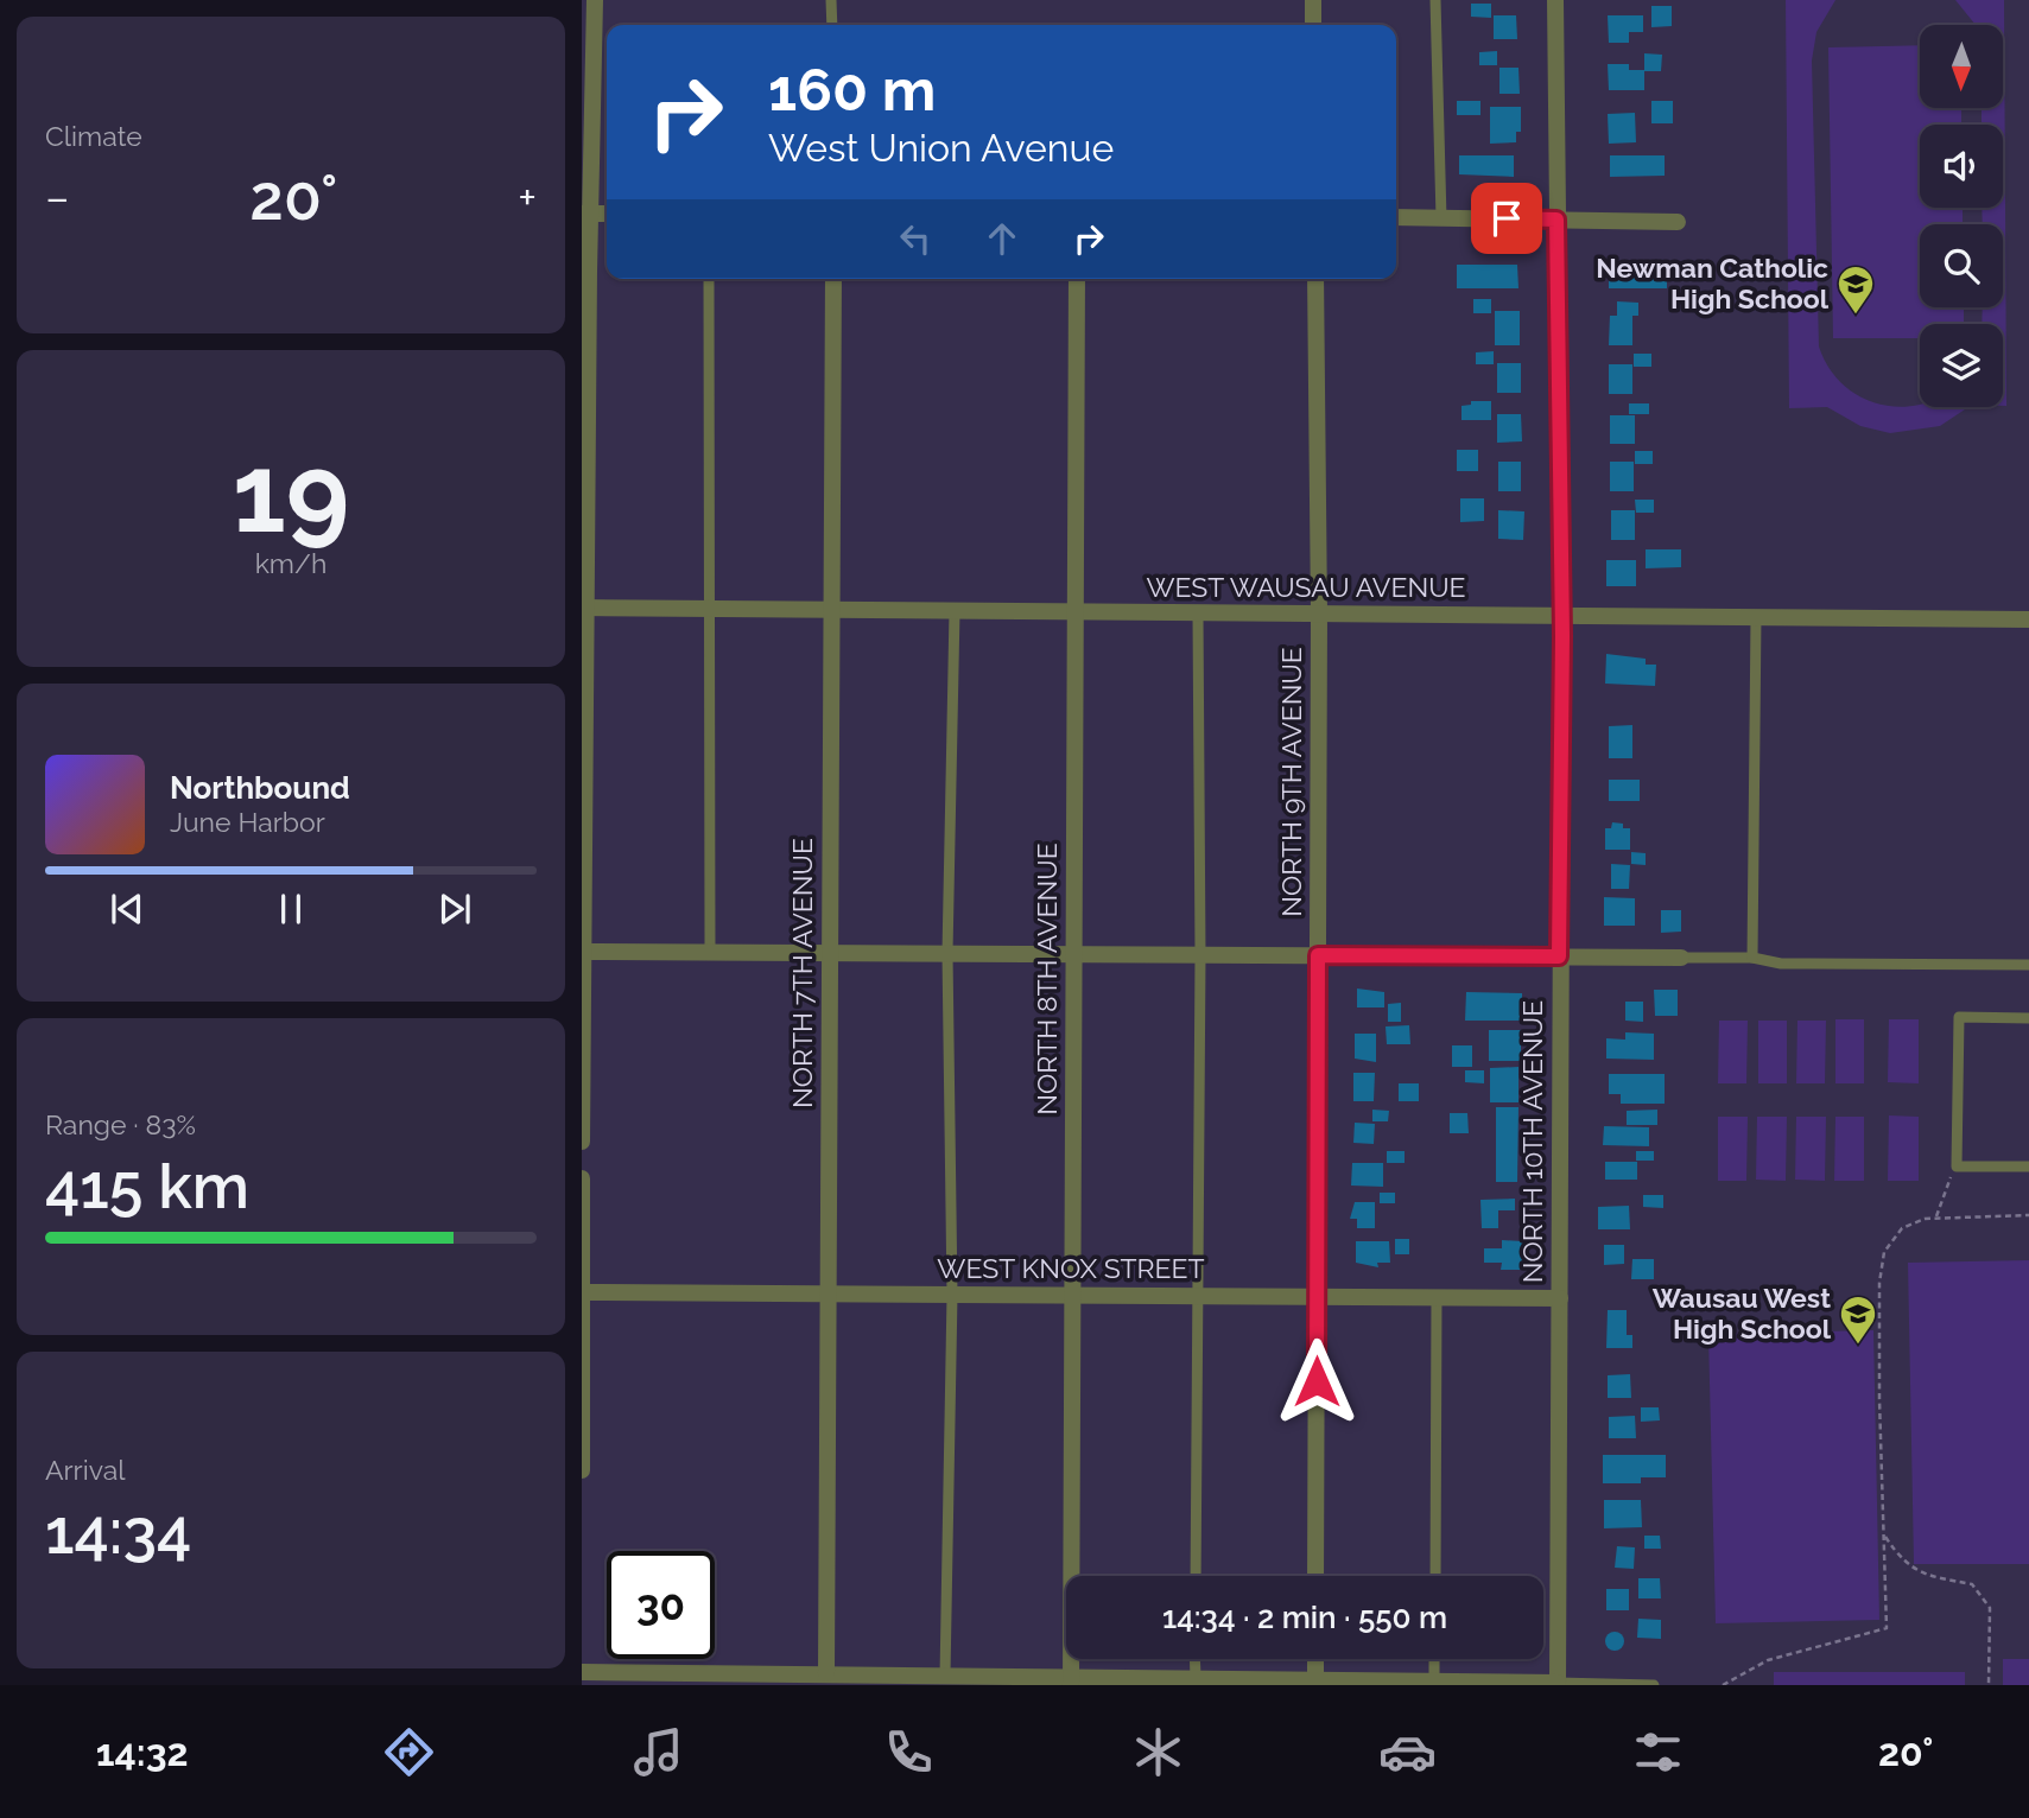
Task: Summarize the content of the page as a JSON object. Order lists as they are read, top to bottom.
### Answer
{
  "streets": {
    "street": [
      "WEST WAUSAU AVENUE",
      "NORTH 9TH AVENUE",
      "NORTH 7TH AVENUE",
      "NORTH 8TH AVENUE",
      "NORTH 10TH AVENUE",
      "WEST KNOX STREET"
    ]
  },
  "crossings": [
    ["WEST WAUSAU AVENUE", "NORTH 9TH AVENUE"],
    ["WEST WAUSAU AVENUE", "NORTH 7TH AVENUE"],
    ["WEST WAUSAU AVENUE", "NORTH 8TH AVENUE"],
    ["WEST WAUSAU AVENUE", "NORTH 10TH AVENUE"],
    ["NORTH 9TH AVENUE", "WEST KNOX STREET"],
    ["NORTH 7TH AVENUE", "WEST KNOX STREET"],
    ["NORTH 8TH AVENUE", "WEST KNOX STREET"],
    ["NORTH 10TH AVENUE", "WEST KNOX STREET"]
  ],
  "places": {
    "school or university": ["Newman Catholic High School", "Wausau West High School"]
  },
  "north": "bottom",
  "page": {
    "tile": [
      "Climate",
      ["19", "km/h"],
      ["Range · 83%", "415 km"],
      ["Arrival", "14:34"]
    ],
    "turn": ["160 m", "West Union Avenue"],
    "heat": ["−", "20°", "+"],
    "song": ["Northbound", "June Harbor"],
    "limit": "30",
    "trip": "14:34 · 2 min · 550 m",
    "tabs": ["14:32", "20°"]
  }
}
